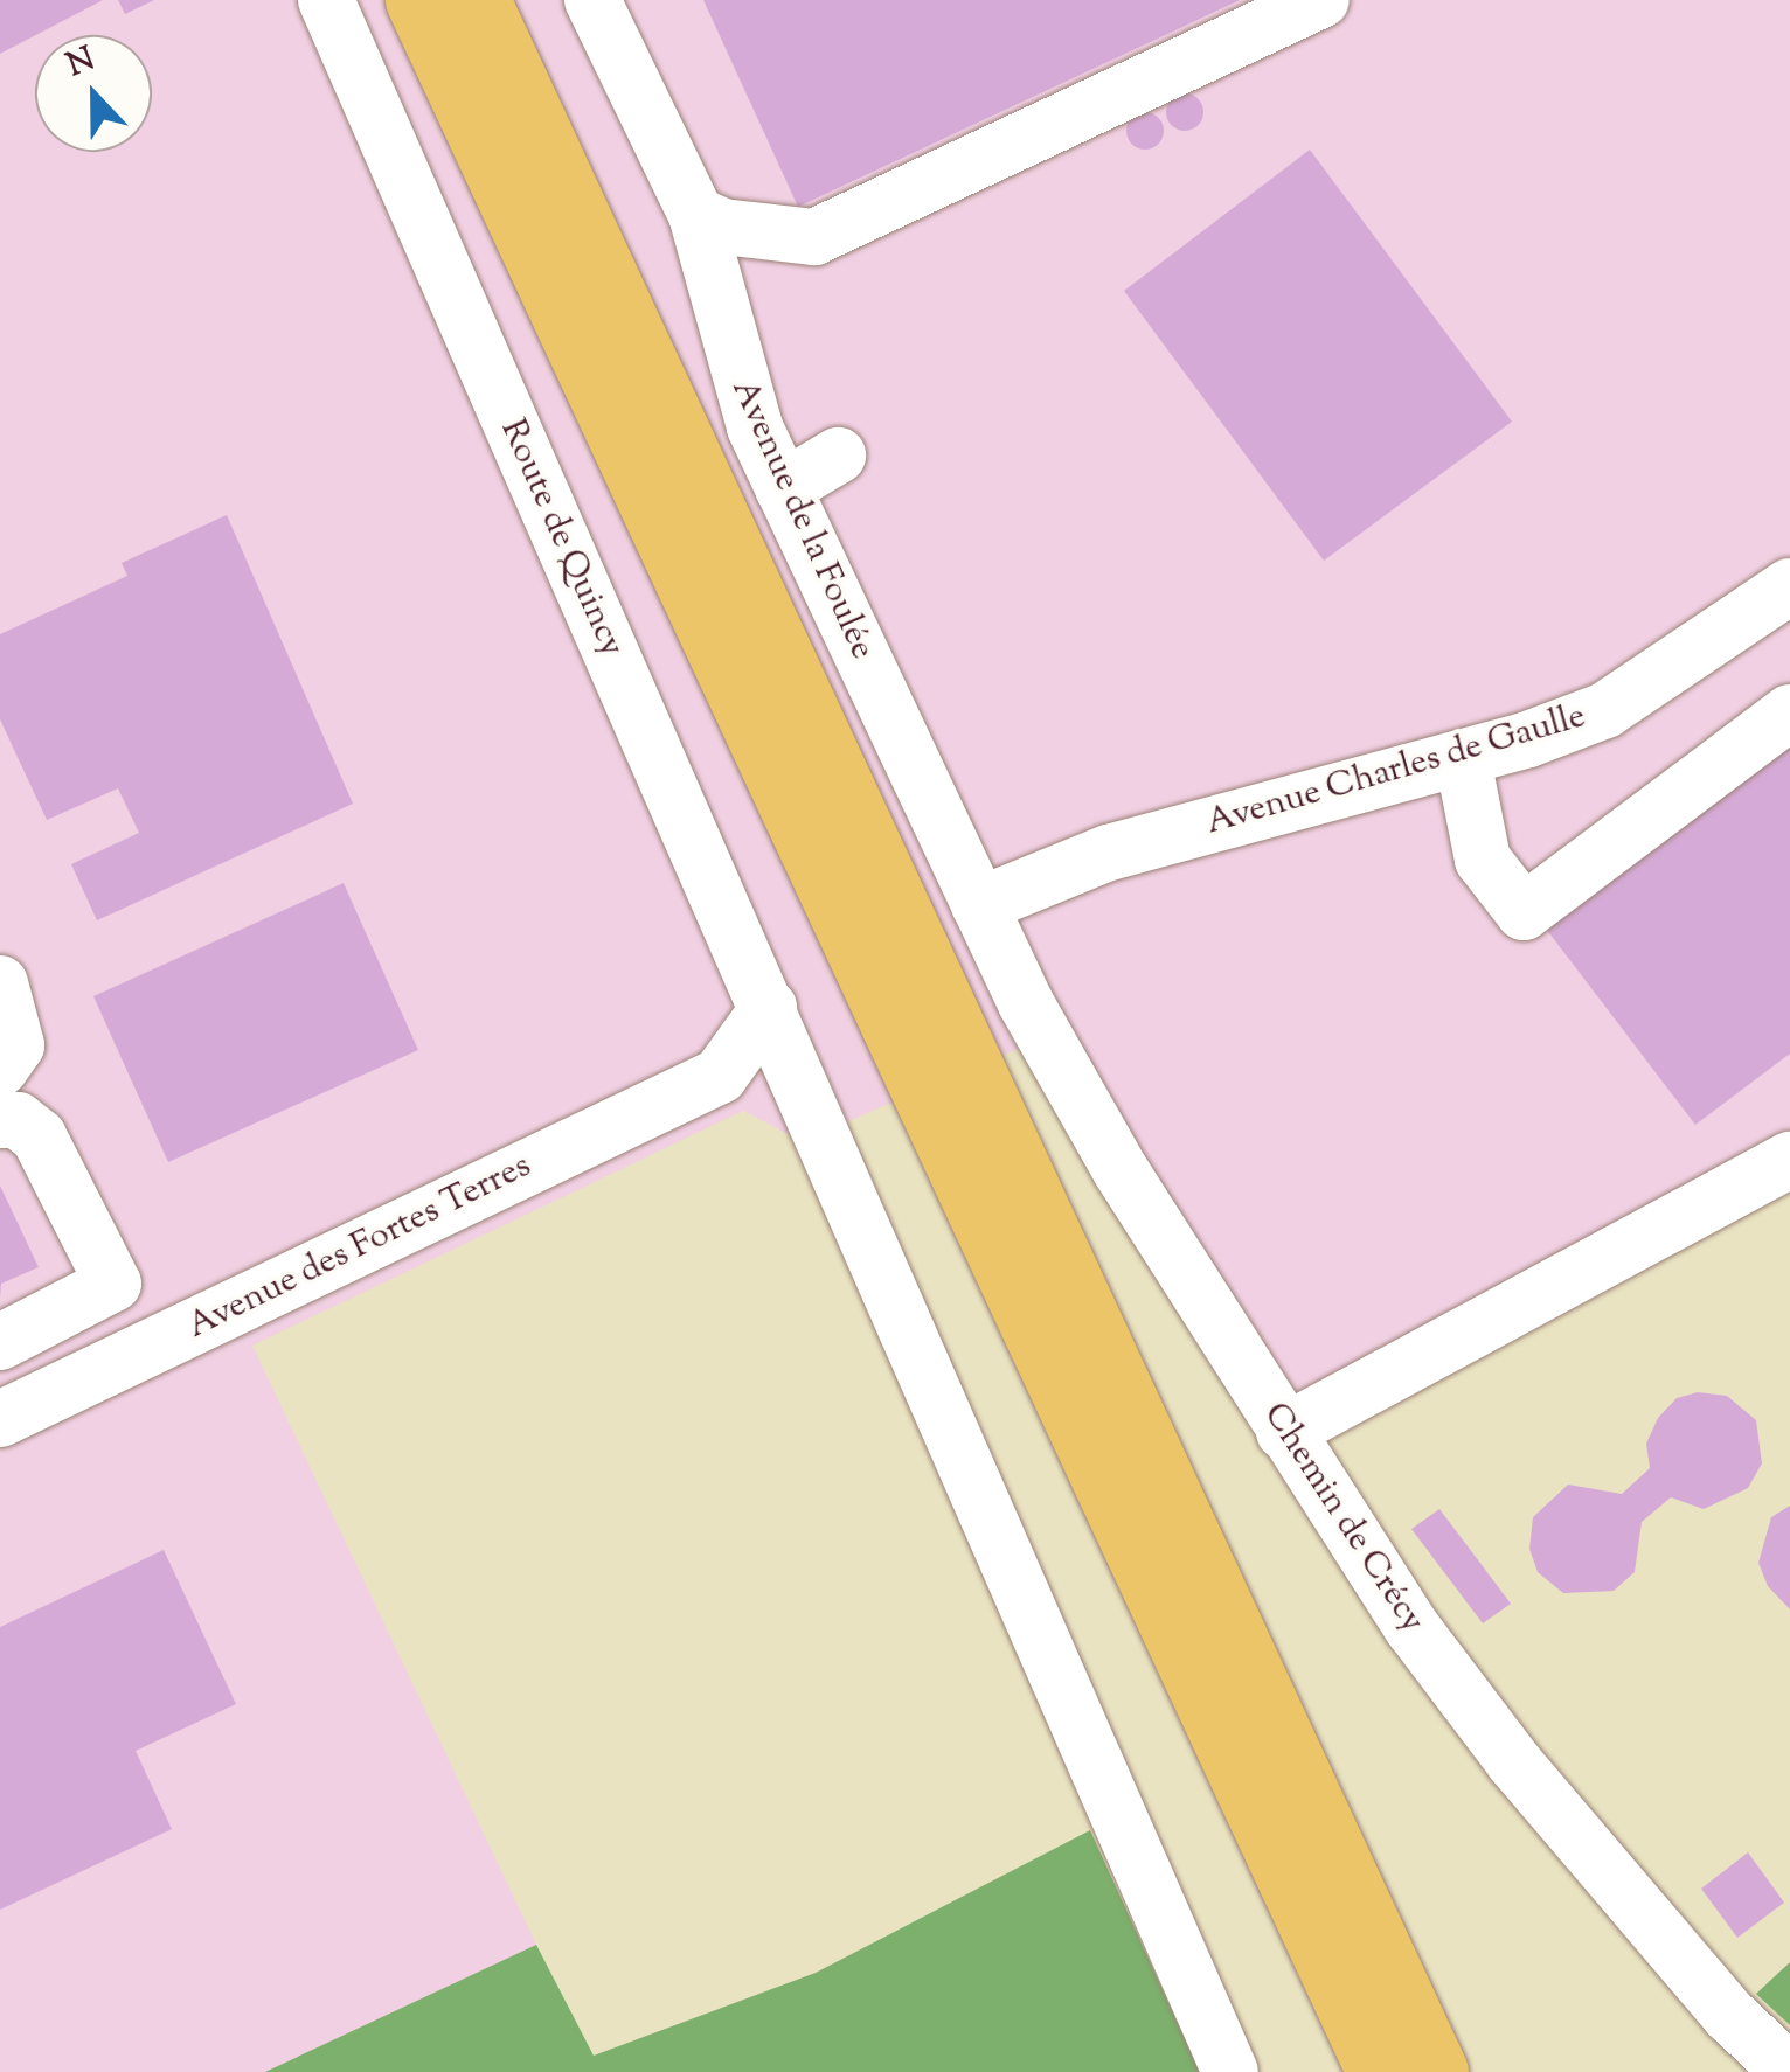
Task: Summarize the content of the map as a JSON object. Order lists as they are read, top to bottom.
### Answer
{
  "streets": {
    "street": [
      "Avenue de la Foulée",
      "Route de Quincy",
      "Avenue Charles de Gaulle",
      "Avenue des Fortes Terres",
      "Chemin de Crécy"
    ]
  },
  "crossings": [
    ["Avenue de la Foulée", "Avenue Charles de Gaulle"],
    ["Avenue de la Foulée", "Chemin de Crécy"],
    ["Route de Quincy", "Avenue des Fortes Terres"],
    ["Avenue Charles de Gaulle", "Chemin de Crécy"]
  ],
  "north": "top"
}
